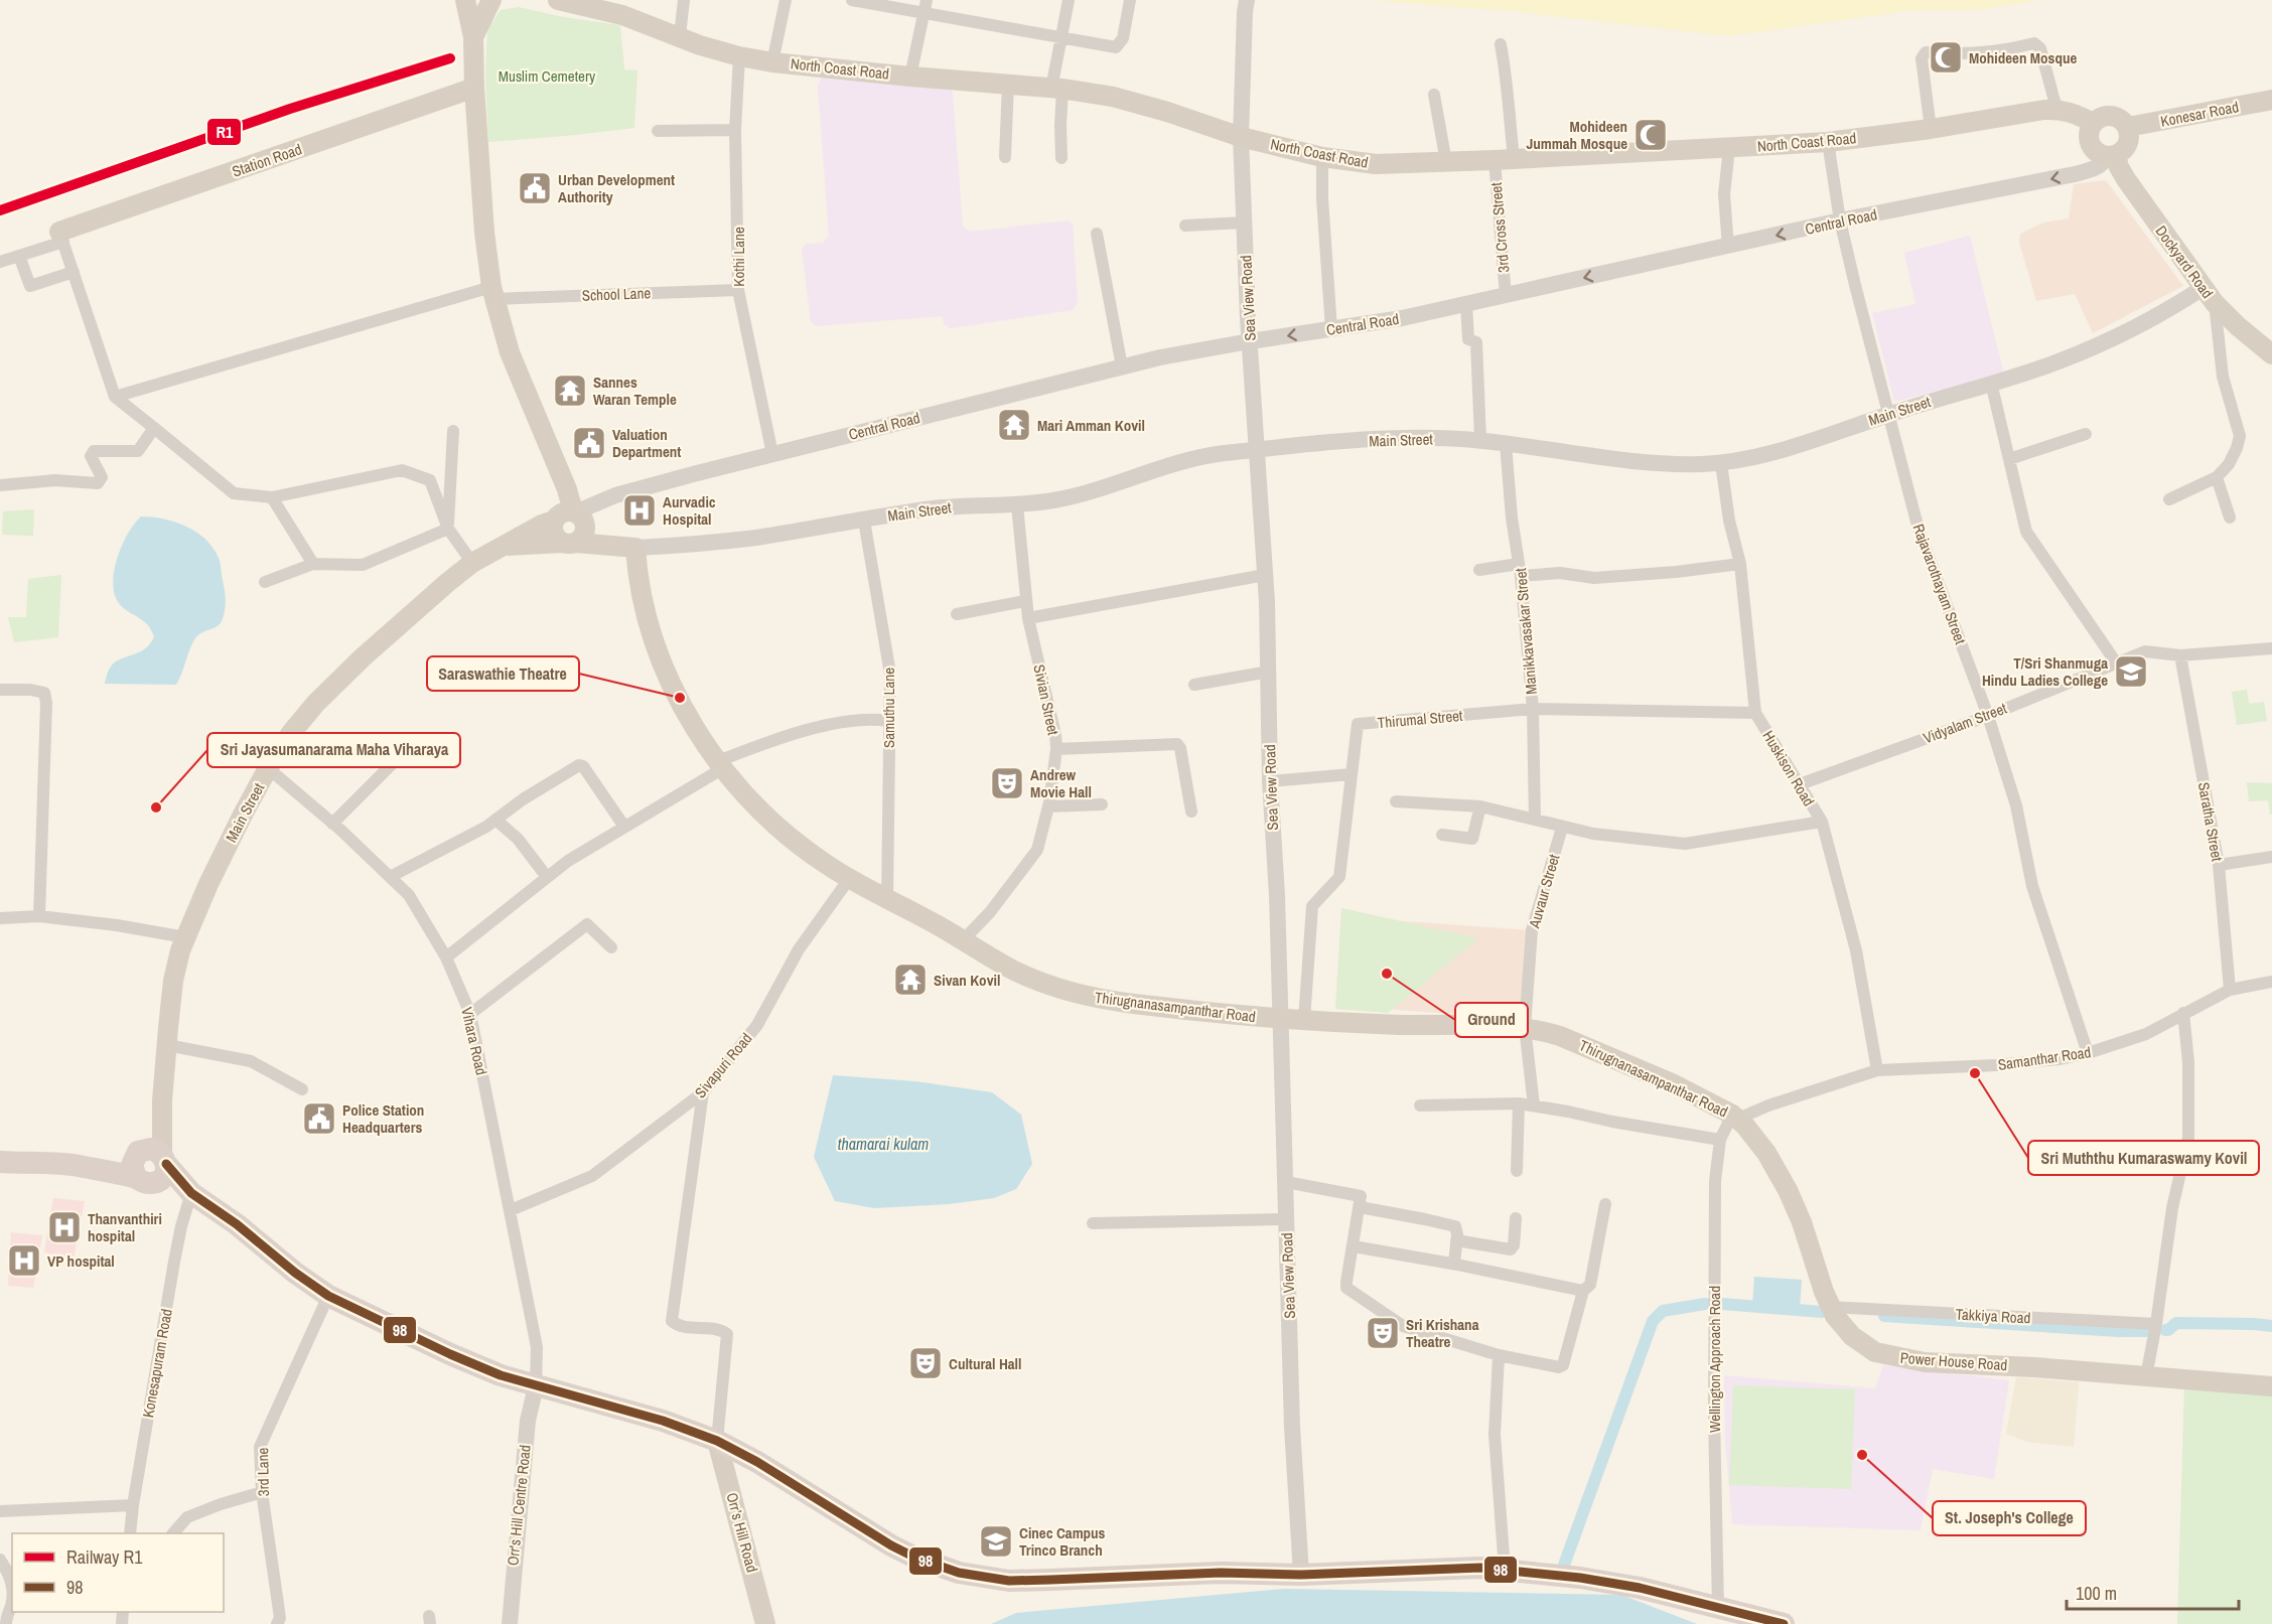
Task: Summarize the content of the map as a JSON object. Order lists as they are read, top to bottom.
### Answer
{
  "streets": {
    "main road": [
      "North Coast Road",
      "Konesar Road",
      "Station Road",
      "Central Road",
      "Dockyard Road",
      "Sea View Road",
      "Main Street",
      "Thirugnanasampanthar Road",
      "Power House Road",
      "Orr's Hill Centre Road",
      "Orr’s Hill Road"
    ],
    "street": [
      "3rd Cross Street",
      "Kothi Lane",
      "School Lane",
      "Rajavarothayam Street",
      "Manikkavasakar Street",
      "Sivian Street",
      "Samuthu Lane",
      "Thirumal Street",
      "Vidyalam Street",
      "Huskison Road",
      "Saratha Street",
      "Auvaur Street",
      "Vihara Road",
      "Samanthar Road",
      "Sivapuri Road",
      "Takkiya Road",
      "Wellington Approach Road",
      "Konesapuram Road",
      "3rd Lane"
    ]
  },
  "crossings": [
    ["North Coast Road", "Konesar Road"],
    ["North Coast Road", "Central Road"],
    ["North Coast Road", "3rd Cross Street"],
    ["North Coast Road", "Kothi Lane"],
    ["North Coast Road", "Dockyard Road"],
    ["North Coast Road", "Sea View Road"],
    ["North Coast Road", "Rajavarothayam Street"],
    ["Konesar Road", "Central Road"],
    ["Konesar Road", "Dockyard Road"],
    ["Central Road", "3rd Cross Street"],
    ["Central Road", "Kothi Lane"],
    ["Central Road", "Dockyard Road"],
    ["Central Road", "Sea View Road"],
    ["Central Road", "Main Street"],
    ["Central Road", "Rajavarothayam Street"],
    ["Kothi Lane", "School Lane"],
    ["Dockyard Road", "Main Street"],
    ["Sea View Road", "Main Street"],
    ["Sea View Road", "Thirugnanasampanthar Road"],
    ["Main Street", "Rajavarothayam Street"],
    ["Main Street", "Manikkavasakar Street"],
    ["Main Street", "Sivian Street"],
    ["Main Street", "Samuthu Lane"],
    ["Main Street", "Huskison Road"],
    ["Main Street", "Thirugnanasampanthar Road"],
    ["Main Street", "Vihara Road"],
    ["Rajavarothayam Street", "Vidyalam Street"],
    ["Rajavarothayam Street", "Samanthar Road"],
    ["Manikkavasakar Street", "Thirumal Street"],
    ["Sivian Street", "Thirugnanasampanthar Road"],
    ["Samuthu Lane", "Thirugnanasampanthar Road"],
    ["Thirumal Street", "Huskison Road"],
    ["Thirumal Street", "Thirugnanasampanthar Road"],
    ["Vidyalam Street", "Huskison Road"],
    ["Vidyalam Street", "Saratha Street"],
    ["Huskison Road", "Samanthar Road"],
    ["Saratha Street", "Samanthar Road"],
    ["Auvaur Street", "Thirugnanasampanthar Road"],
    ["Thirugnanasampanthar Road", "Samanthar Road"],
    ["Thirugnanasampanthar Road", "Sivapuri Road"],
    ["Thirugnanasampanthar Road", "Wellington Approach Road"],
    ["Thirugnanasampanthar Road", "Power House Road"],
    ["Vihara Road", "Sivapuri Road"],
    ["Vihara Road", "Orr's Hill Centre Road"],
    ["Samanthar Road", "Wellington Approach Road"],
    ["Samanthar Road", "Power House Road"],
    ["Takkiya Road", "Power House Road"],
    ["Wellington Approach Road", "Power House Road"]
  ],
  "one_way": ["Central Road"],
  "water": ["thamarai kulam"],
  "parks": ["Muslim Cemetery"],
  "places": {
    "mosque": ["Mohideen Mosque", "Mohideen Jummah Mosque"],
    "public building": ["Urban Development Authority", "Valuation Department", "Police Station Headquarters"],
    "temple": ["Sannes Waran Temple", "Mari Amman Kovil", "Sivan Kovil"],
    "hospital": ["Aurvadic Hospital", "Thanvanthiri hospital", "VP hospital"],
    "school or university": ["T/Sri Shanmuga Hindu Ladies College", "Cinec Campus Trinco Branch"],
    "other": [
      "Saraswathie Theatre",
      "Sri Jayasumanarama Maha Viharaya",
      "Ground",
      "Sri Muththu Kumaraswamy Kovil",
      "St. Joseph's College"
    ],
    "theatre": ["Andrew Movie Hall", "Sri Krishana Theatre", "Cultural Hall"]
  },
  "lines": ["rail line R1", "transit line 98"],
  "legend": ["Railway R1", "98"],
  "scale_bar": "100 m"
}
